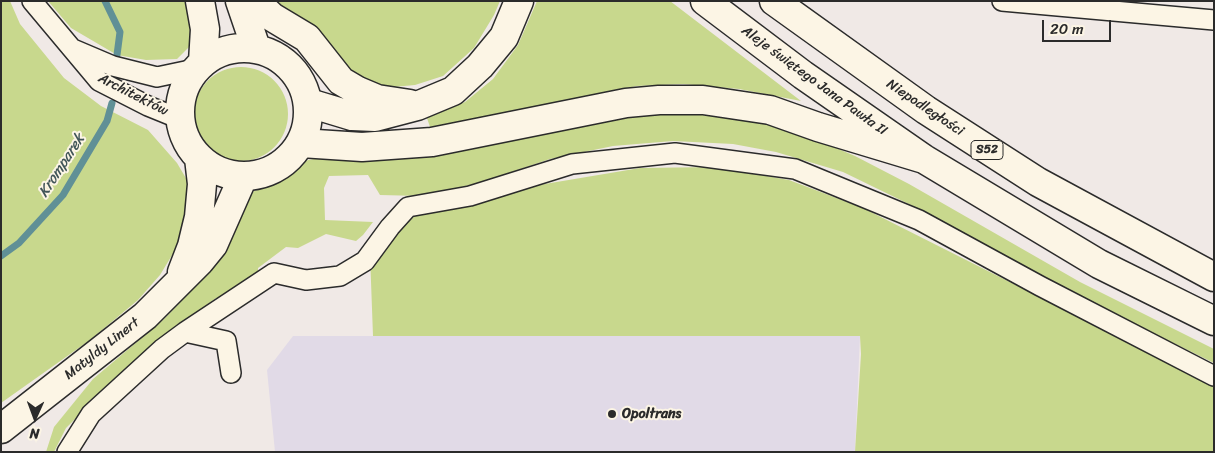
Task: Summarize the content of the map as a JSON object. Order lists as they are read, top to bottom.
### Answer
{
  "streets": {
    "main road": [
      "Aleje świętego Jana Pawła II",
      "Niepodległości",
      "S52",
      "Matyldy Linert"
    ],
    "street": ["Architektów"]
  },
  "crossings": [
    ["Architektów", "Matyldy Linert"]
  ],
  "water": ["Kromparek"],
  "places": ["Opoltrans"],
  "scale_bar": "20 m",
  "north": "bottom"
}
